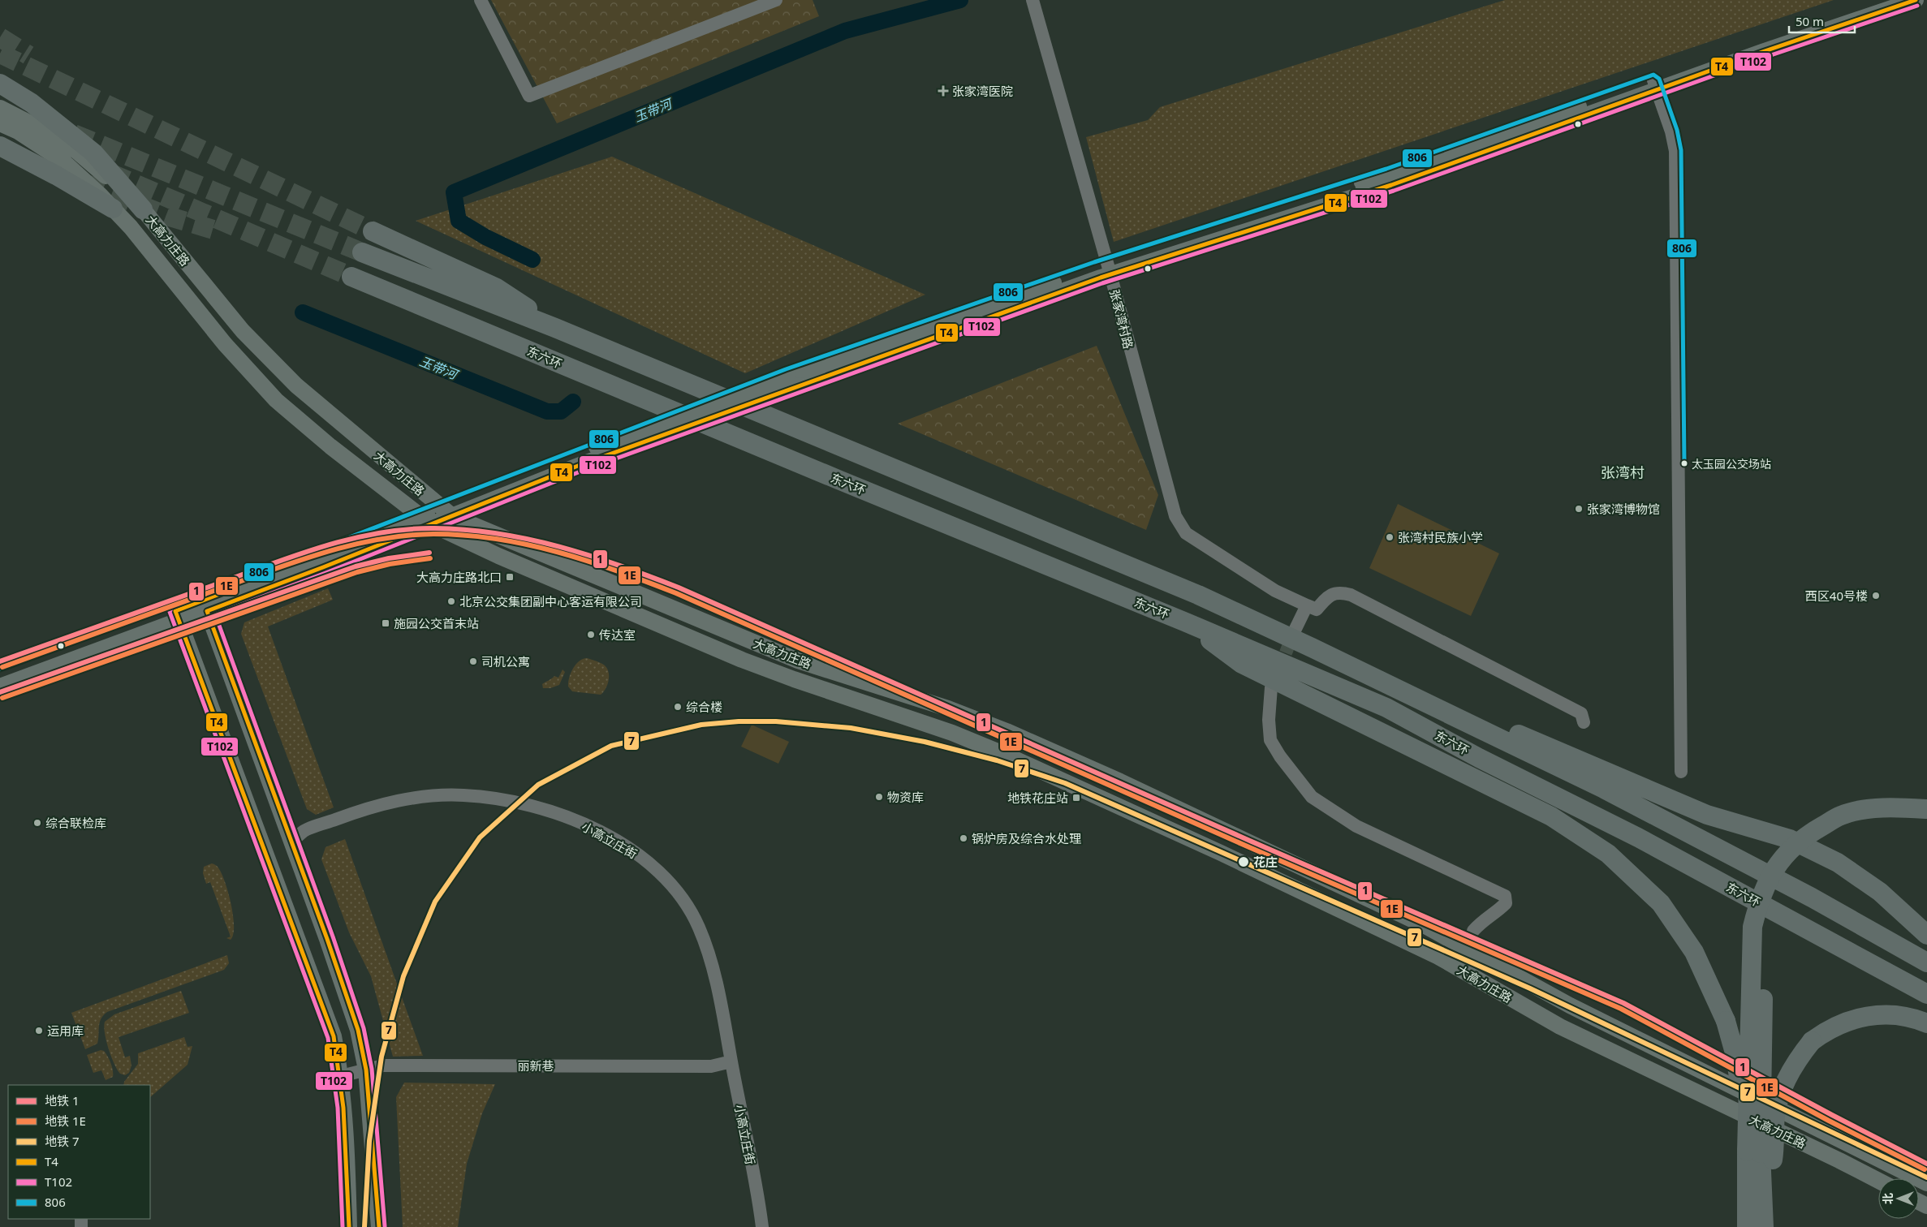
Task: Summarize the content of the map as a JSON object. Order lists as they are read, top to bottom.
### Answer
{
  "streets": {
    "highway": ["东六环"],
    "main road": ["大高力庄路"],
    "street": ["张家湾村路", "小高立庄街", "丽新巷"]
  },
  "crossings": [
    ["小高立庄街", "丽新巷"]
  ],
  "districts": ["张湾村"],
  "water": ["玉带河"],
  "places": {
    "health": ["张家湾医院"],
    "other": [
      "太玉园公交场站",
      "张家湾博物馆",
      "张湾村民族小学",
      "西区40号楼",
      "北京公交集团副中心客运有限公司",
      "传达室",
      "司机公寓",
      "综合楼",
      "物资库",
      "综合联检库",
      "锅炉房及综合水处理",
      "花庄",
      "运用库"
    ],
    "transit": ["大高力庄路北口", "施园公交首末站", "地铁花庄站"]
  },
  "lines": [
    "transit line T4",
    "transit line T102",
    "transit line 806",
    "metro line 1",
    "metro line 1E",
    "metro line 7"
  ],
  "legend": [
    "地铁 1",
    "地铁 1E",
    "地铁 7",
    "T4",
    "T102",
    "806"
  ],
  "scale_bar": "50 m",
  "north": "left"
}
